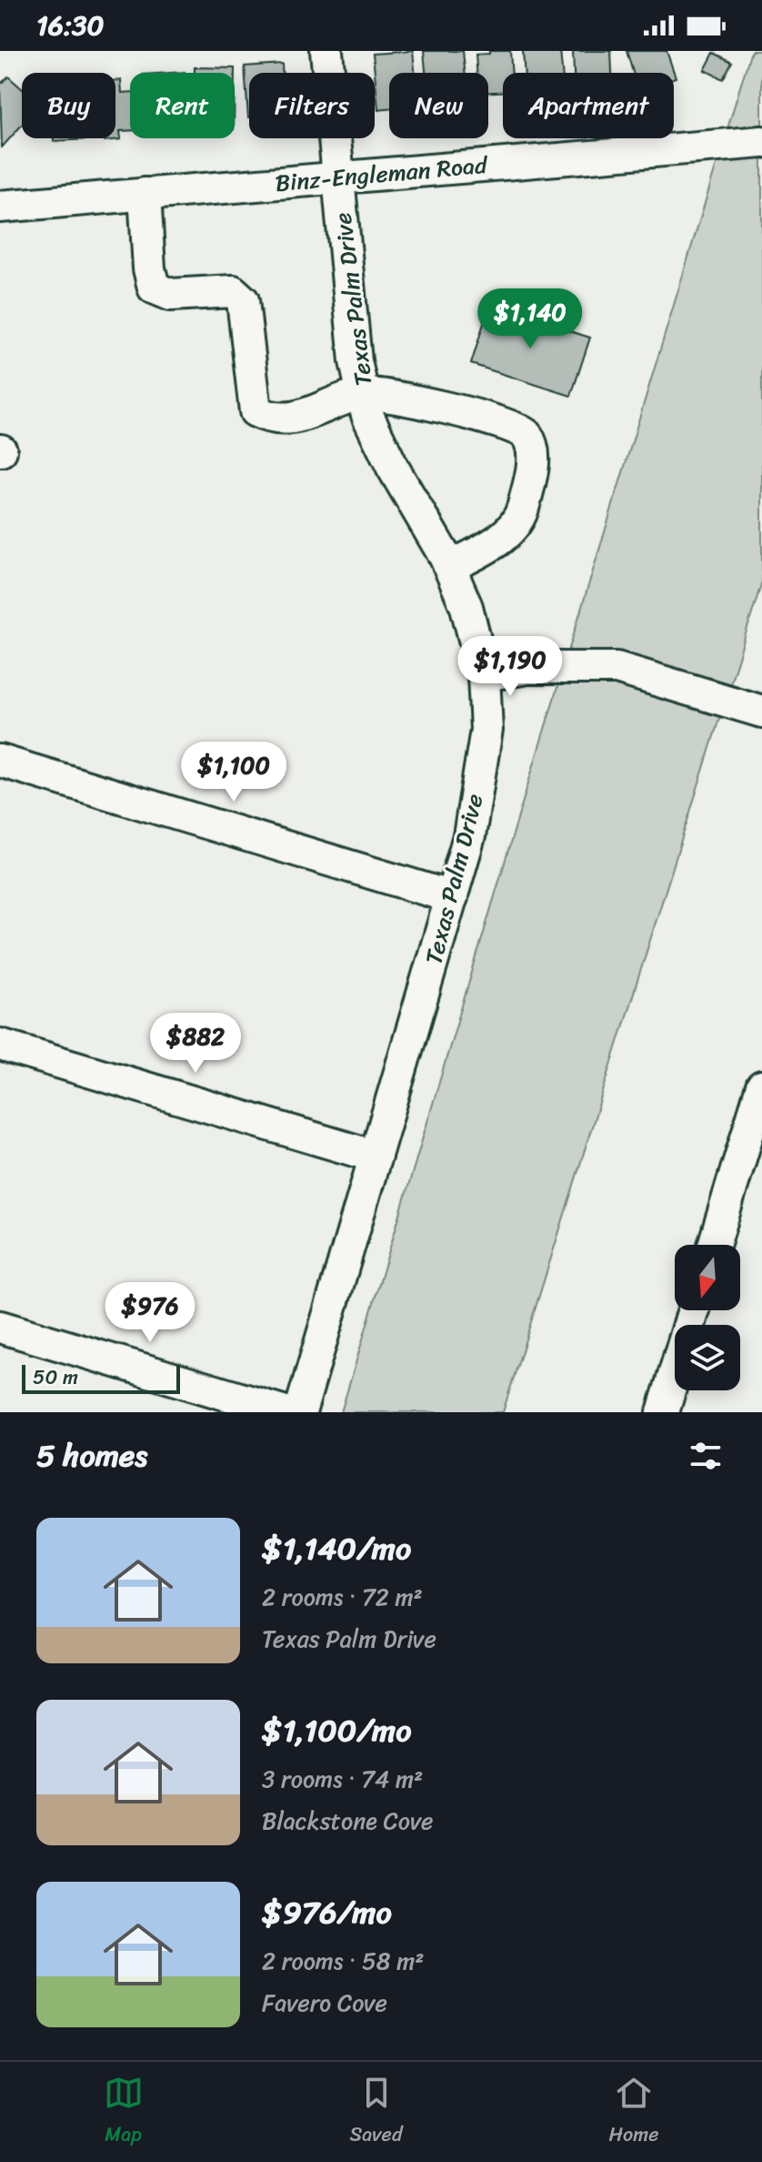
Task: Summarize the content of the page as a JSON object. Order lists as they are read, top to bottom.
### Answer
{
  "streets": {
    "street": ["Binz-Engleman Road", "Texas Palm Drive"]
  },
  "crossings": [
    ["Binz-Engleman Road", "Texas Palm Drive"]
  ],
  "scale_bar": "50 m",
  "north": "bottom",
  "page": {
    "status": "16:30",
    "chip": [
      "Buy",
      "Rent",
      "Filters",
      "New",
      "Apartment"
    ],
    "price": [
      "$1,140",
      "$1,190",
      "$1,100",
      "$882",
      "$976"
    ],
    "scale": "50 m",
    "heading": "5 homes",
    "list": [
      {
        "name": "$1,140/mo",
        "note": "2 rooms · 72 m² · Texas Palm Drive"
      },
      {
        "name": "$1,100/mo",
        "note": "3 rooms · 74 m² · Blackstone Cove"
      },
      {
        "name": "$976/mo",
        "note": "2 rooms · 58 m² · Favero Cove"
      }
    ],
    "tabs": ["Map", "Saved", "Home"]
  }
}
